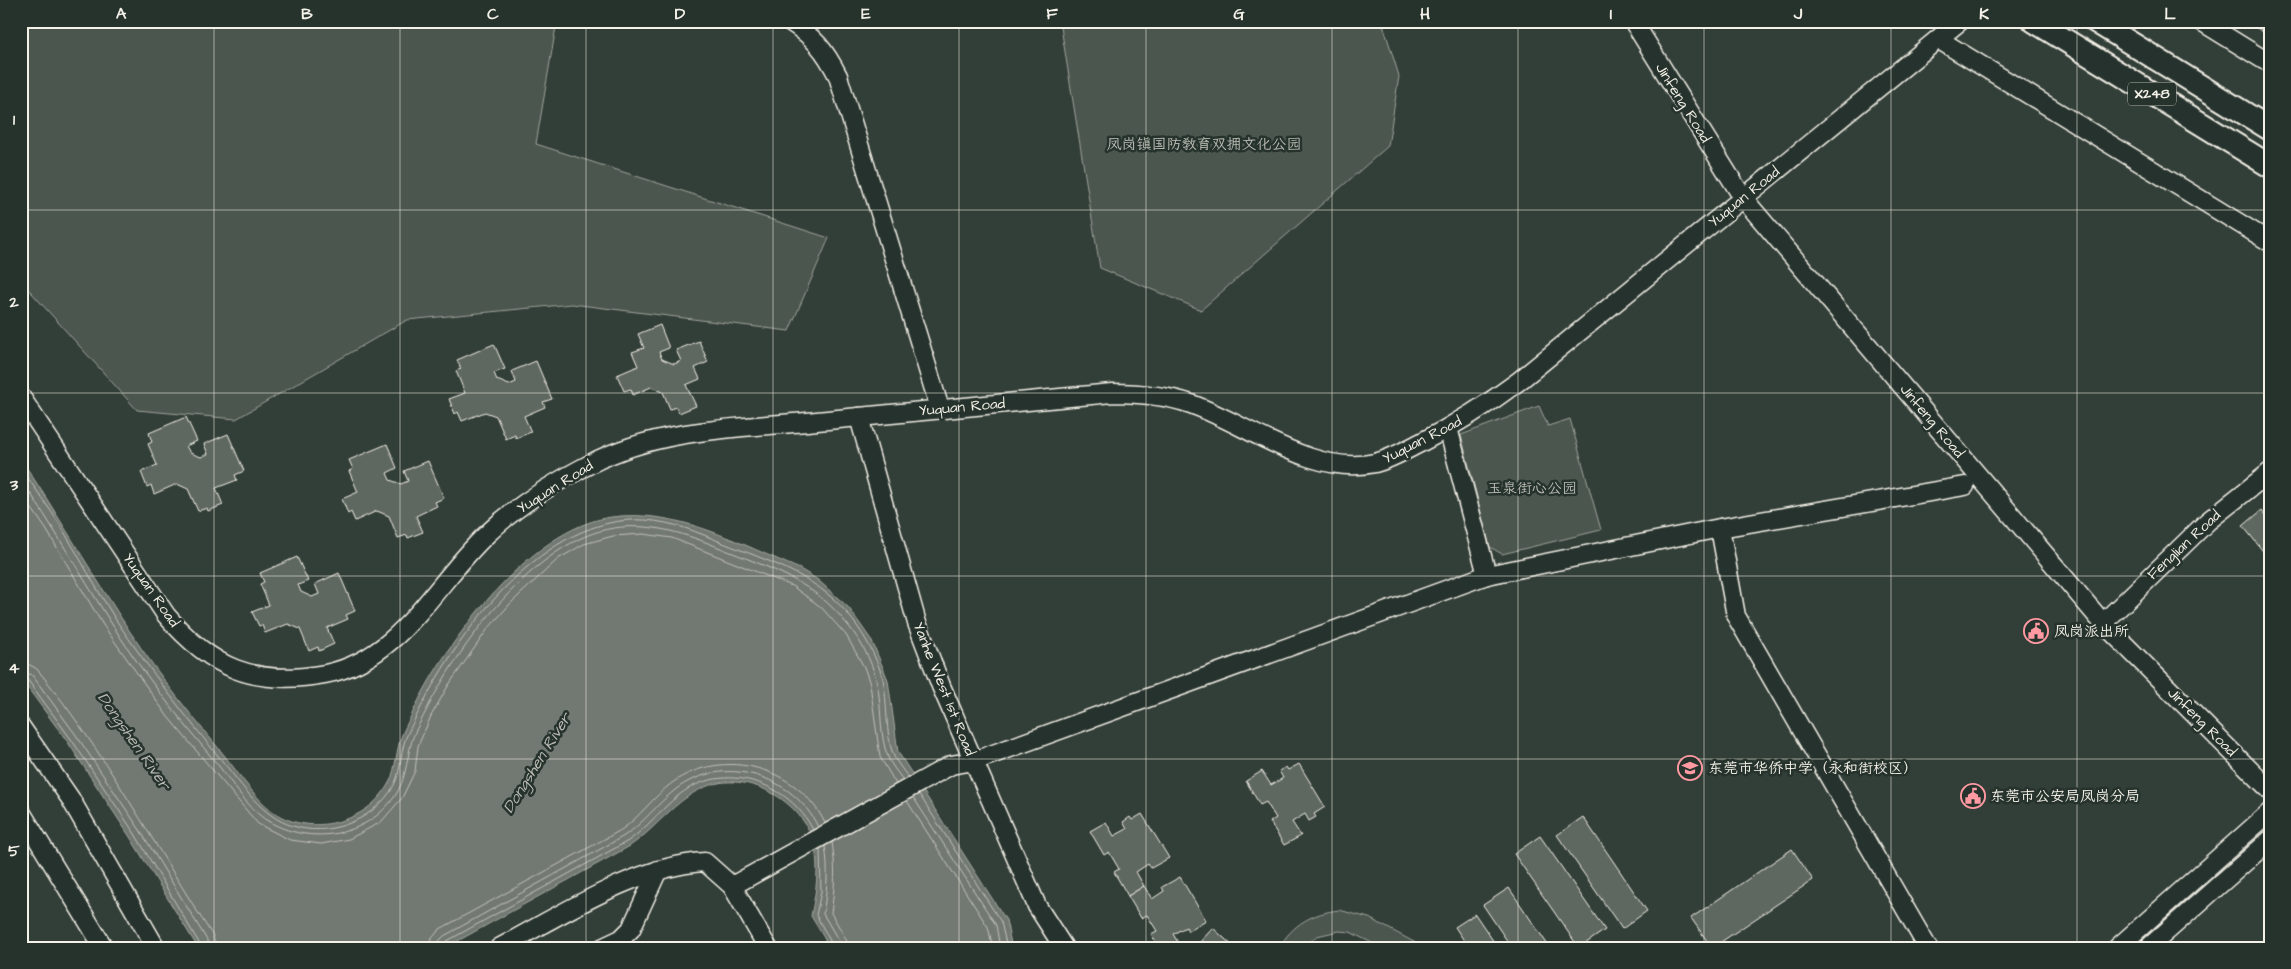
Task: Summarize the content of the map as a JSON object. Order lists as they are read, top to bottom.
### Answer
{
  "streets": {
    "main road": ["X248"],
    "street": [
      "Jinfeng Road",
      "Yuquan Road",
      "Fenglian Road",
      "Yanhe West 1st Road"
    ]
  },
  "crossings": [
    ["Jinfeng Road", "Yuquan Road"],
    ["Jinfeng Road", "Fenglian Road"],
    ["Yuquan Road", "Yanhe West 1st Road"]
  ],
  "water": ["Dongshen River"],
  "parks": ["凤岗镇国防教育双拥文化公园", "玉泉街心公园"],
  "places": {
    "public building": ["凤岗派出所", "东莞市公安局凤岗分局"],
    "school or university": ["东莞市华侨中学（永和街校区）"]
  },
  "grid": {
    "columns": [
      "A",
      "B",
      "C",
      "D",
      "E",
      "F",
      "G",
      "H",
      "I",
      "J",
      "K",
      "L"
    ],
    "rows": [
      "1",
      "2",
      "3",
      "4",
      "5"
    ]
  }
}
